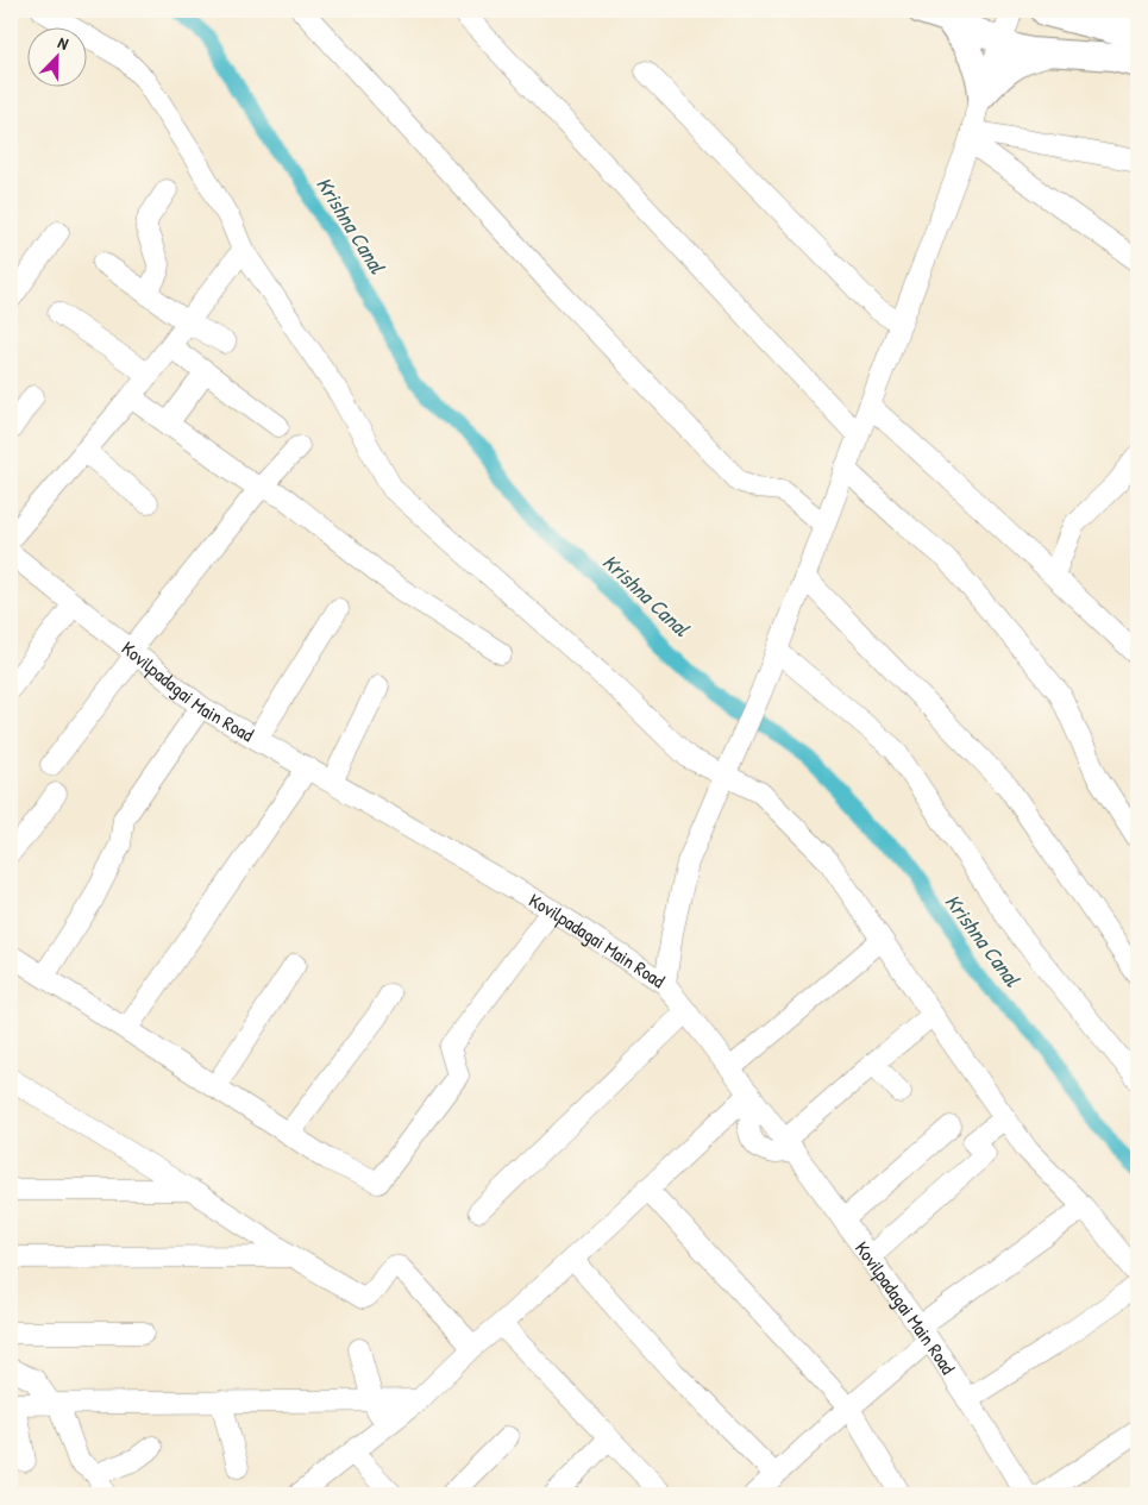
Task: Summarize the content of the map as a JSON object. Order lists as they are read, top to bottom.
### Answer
{
  "streets": {
    "street": ["Kovilpadagai Main Road"]
  },
  "water": ["Krishna Canal"],
  "north": "top right"
}
